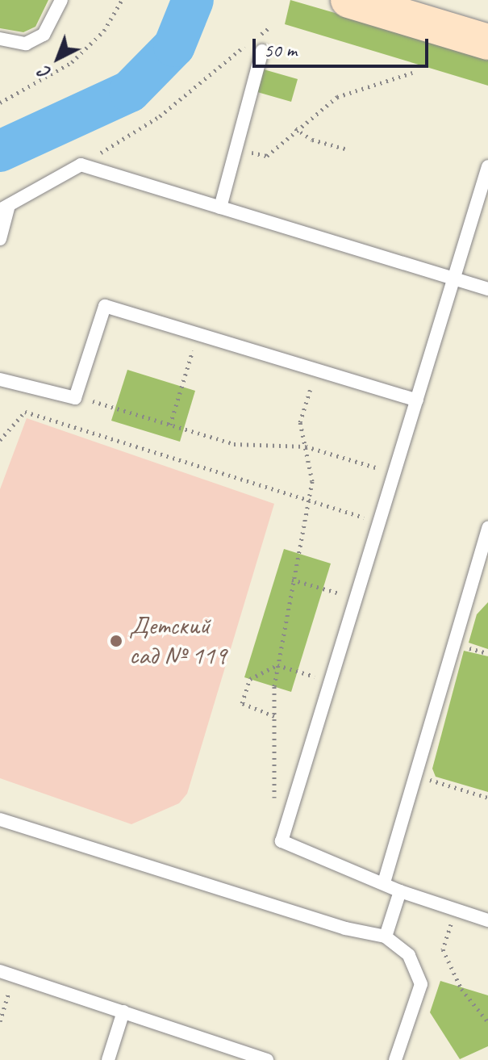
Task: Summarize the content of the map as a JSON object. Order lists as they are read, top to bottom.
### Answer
{
  "places": ["Детский сад № 119"],
  "scale_bar": "50 m",
  "north": "bottom left"
}
